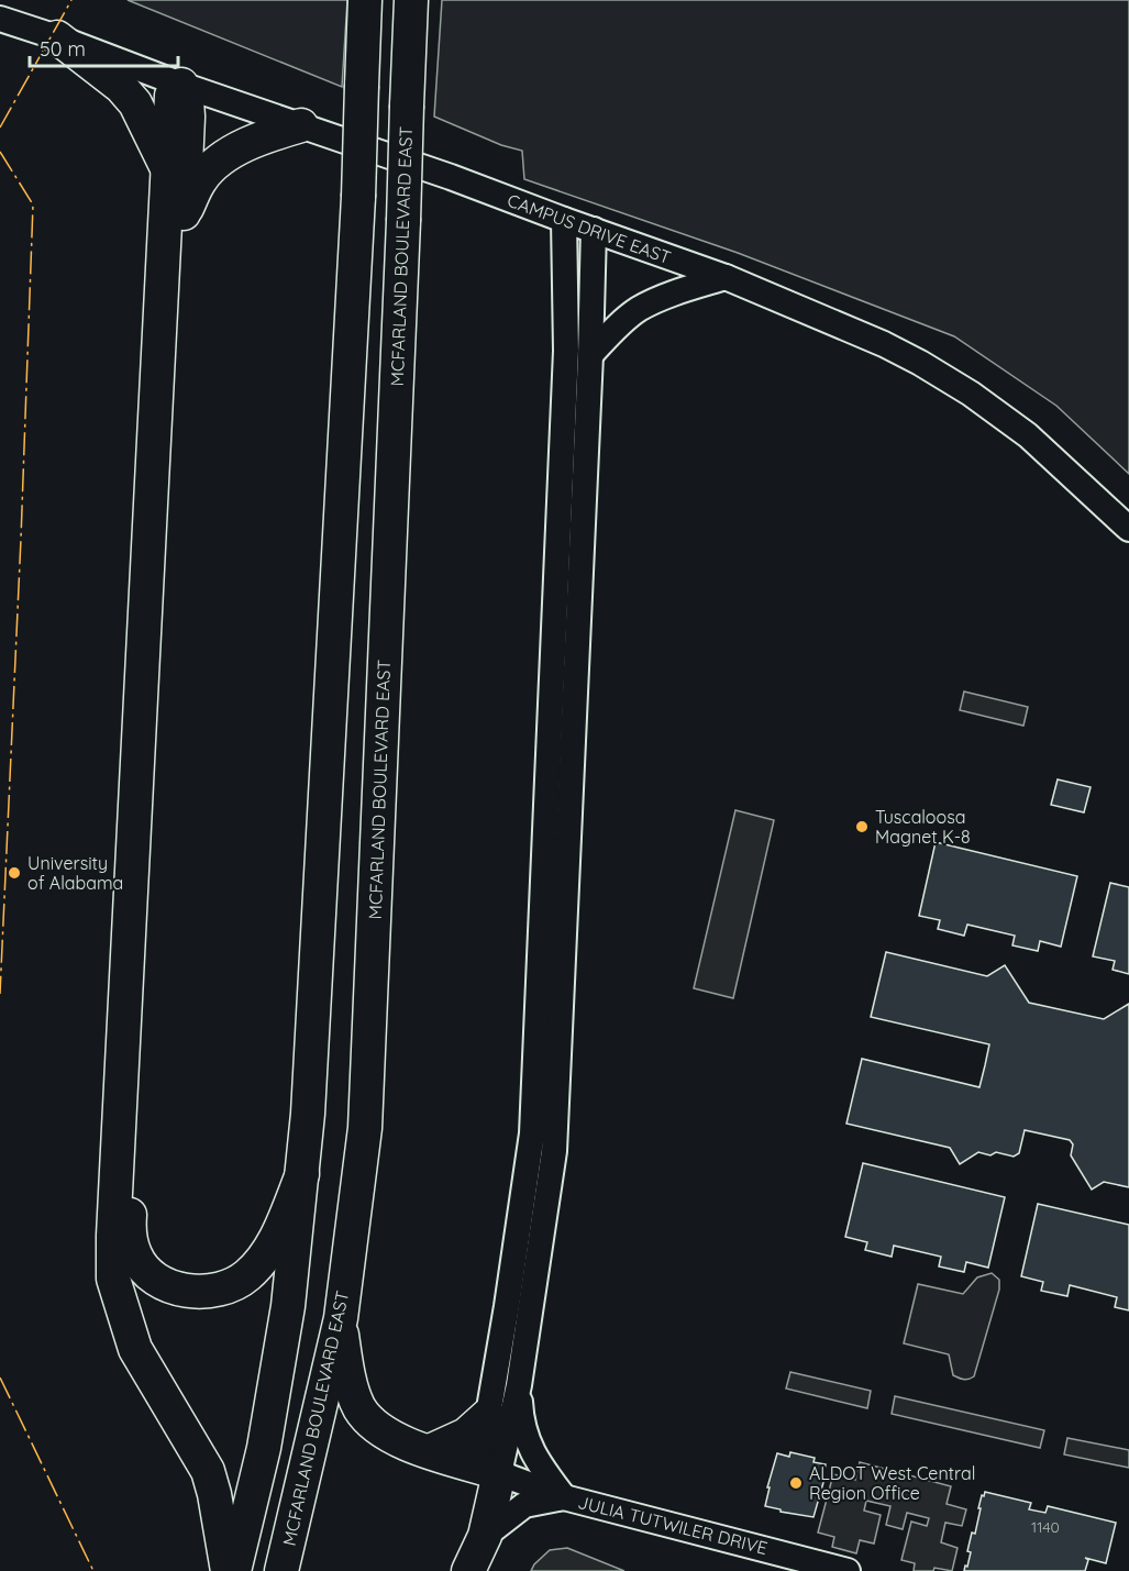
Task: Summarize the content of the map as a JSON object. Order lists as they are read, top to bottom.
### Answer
{
  "streets": {
    "highway": ["MCFARLAND BOULEVARD EAST"],
    "street": ["CAMPUS DRIVE EAST", "JULIA TUTWILER DRIVE"]
  },
  "places": ["Tuscaloosa Magnet K-8", "University of Alabama", "ALDOT West Central Region Office"],
  "house_numbers": ["1140"],
  "scale_bar": "50 m"
}
